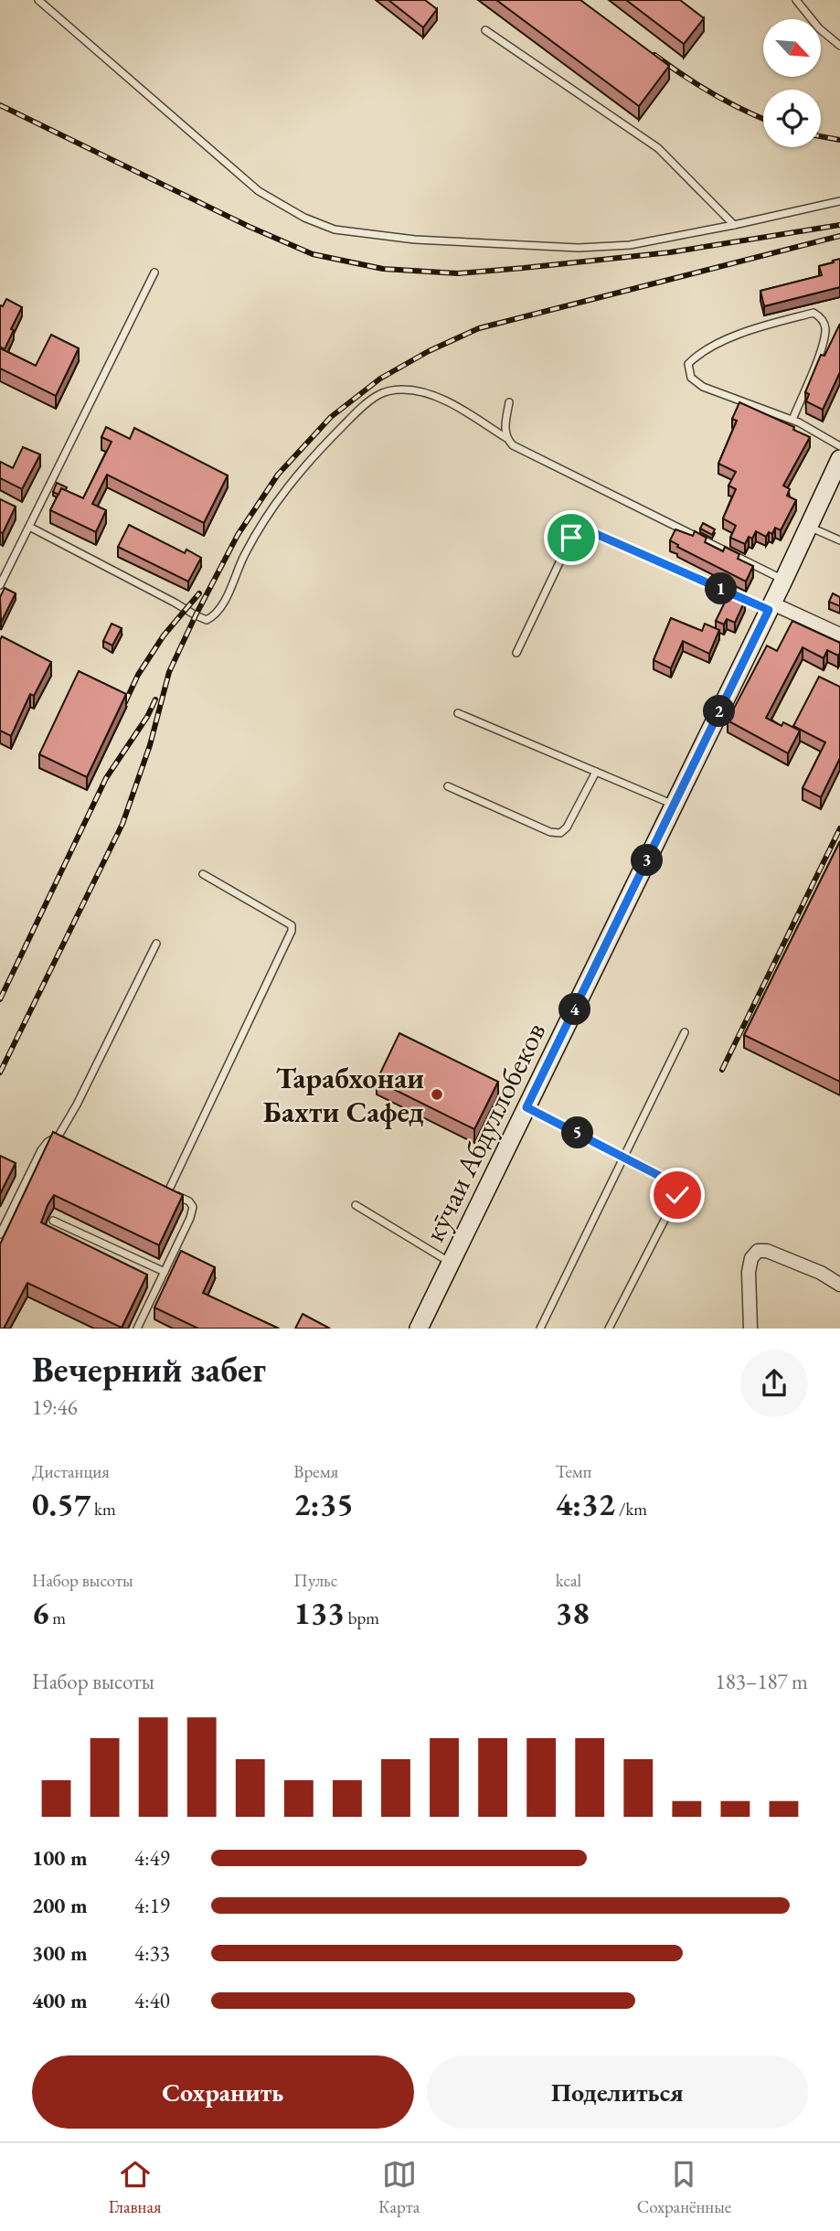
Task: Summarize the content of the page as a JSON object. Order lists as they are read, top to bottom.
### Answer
{
  "streets": {
    "street": ["кӯчаи Абдуллобеков"]
  },
  "places": ["Тарабхонаи Бахти Сафед"],
  "north": "bottom right",
  "page": {
    "pins": [
      "1",
      "2",
      "3",
      "4",
      "5"
    ],
    "heading": ["Вечерний забег", "19:46"],
    "stats": [
      ["Дистанция", "0.57 km"],
      ["Время", "2:35"],
      ["Темп", "4:32 /km"],
      ["Набор высоты", "6 m"],
      ["Пульс", "133 bpm"],
      ["kcal", "38"]
    ],
    "chart": ["Набор высоты", "183–187 m"],
    "list": [
      {
        "name": "100 m",
        "note": "4:49"
      },
      {
        "name": "200 m",
        "note": "4:19"
      },
      {
        "name": "300 m",
        "note": "4:33"
      },
      {
        "name": "400 m",
        "note": "4:40"
      }
    ],
    "buttons": ["Сохранить", "Поделиться"],
    "tabs": ["Главная", "Карта", "Сохранённые"]
  }
}
